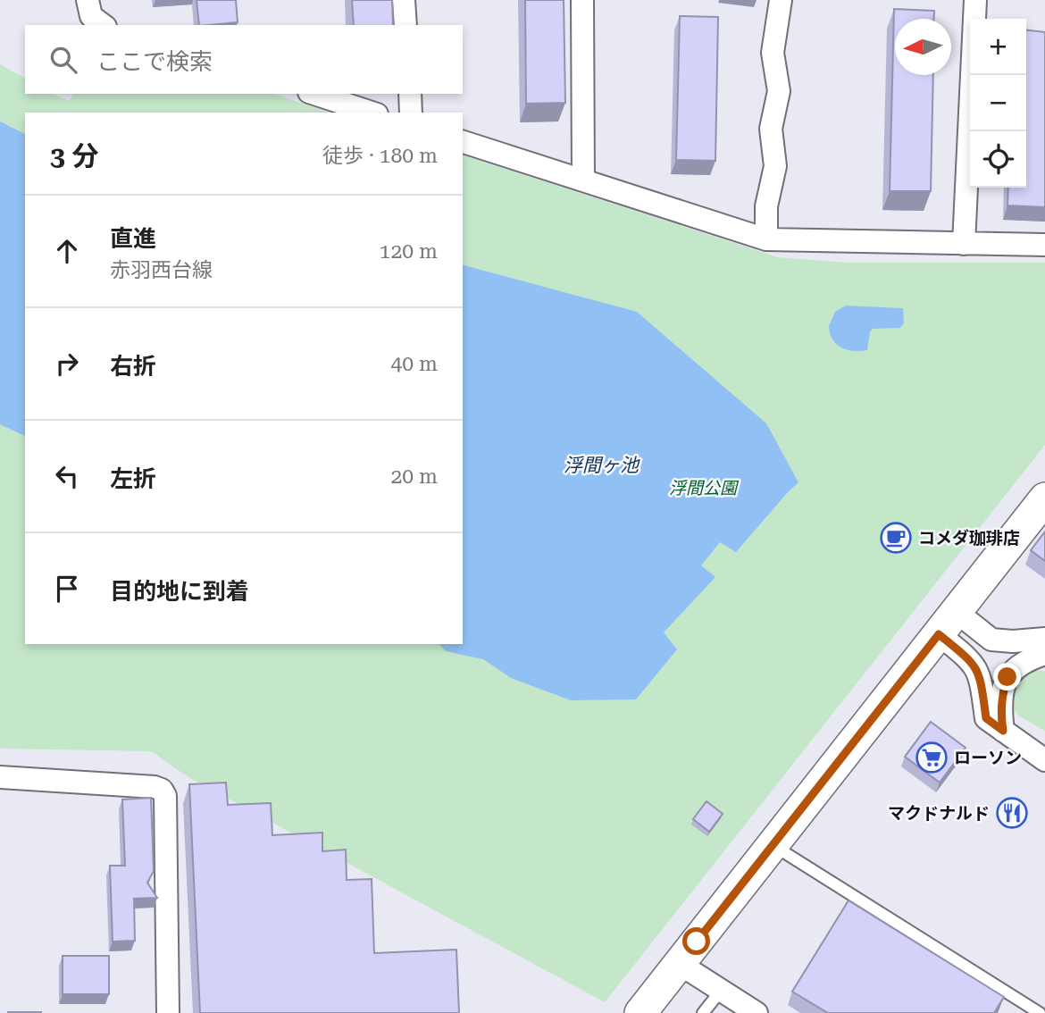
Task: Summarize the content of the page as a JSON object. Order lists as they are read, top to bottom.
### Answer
{
  "water": ["浮間ヶ池"],
  "parks": ["浮間公園"],
  "places": {
    "cafe": ["コメダ珈琲店"],
    "supermarket": ["ローソン"],
    "restaurant": ["マクドナルド"]
  },
  "north": "left",
  "page": {
    "map_buttons": ["+", "−"],
    "search": "ここで検索",
    "heading": ["3 分", "徒歩 · 180 m"],
    "list": [
      ["直進", "赤羽西台線", "120 m"],
      ["右折", "40 m"],
      ["左折", "20 m"],
      "目的地に到着"
    ]
  }
}
